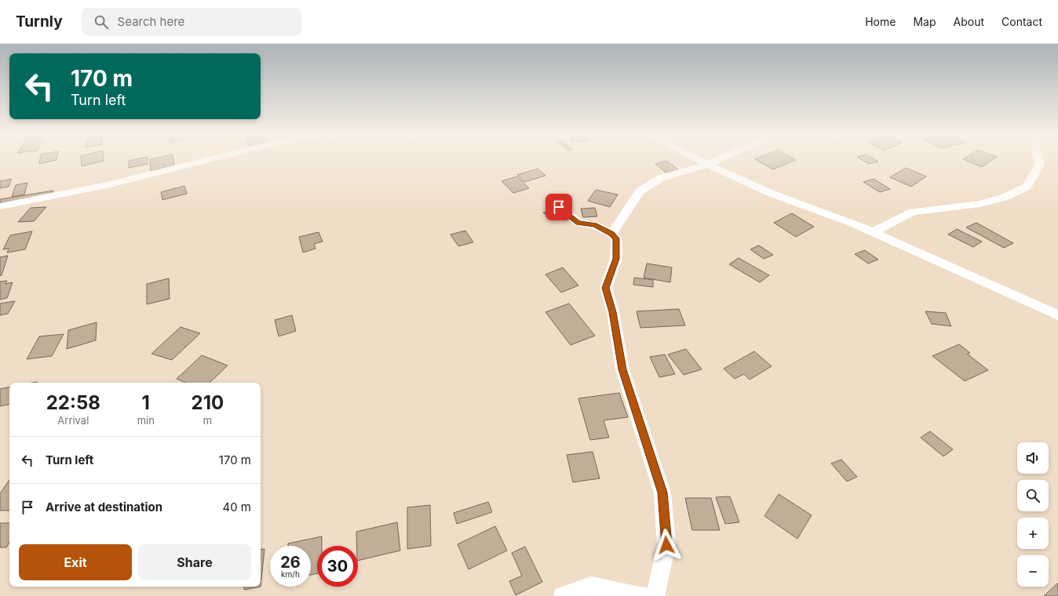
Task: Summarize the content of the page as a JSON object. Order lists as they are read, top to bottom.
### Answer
{
  "page": {
    "header": "Turnly",
    "search": "Search here",
    "nav": [
      "Home",
      "Map",
      "About",
      "Contact"
    ],
    "turn": ["170 m", "Turn left"],
    "eta": [
      "22:58",
      "Arrival",
      "1",
      "min",
      "210",
      "m"
    ],
    "list": [
      {
        "name": "Turn left",
        "value": "170 m"
      },
      {
        "name": "Arrive at destination",
        "value": "40 m"
      }
    ],
    "map_buttons": ["+", "−"],
    "buttons": ["Exit", "Share"],
    "speed": "26 km/h",
    "limit": "30"
  }
}
